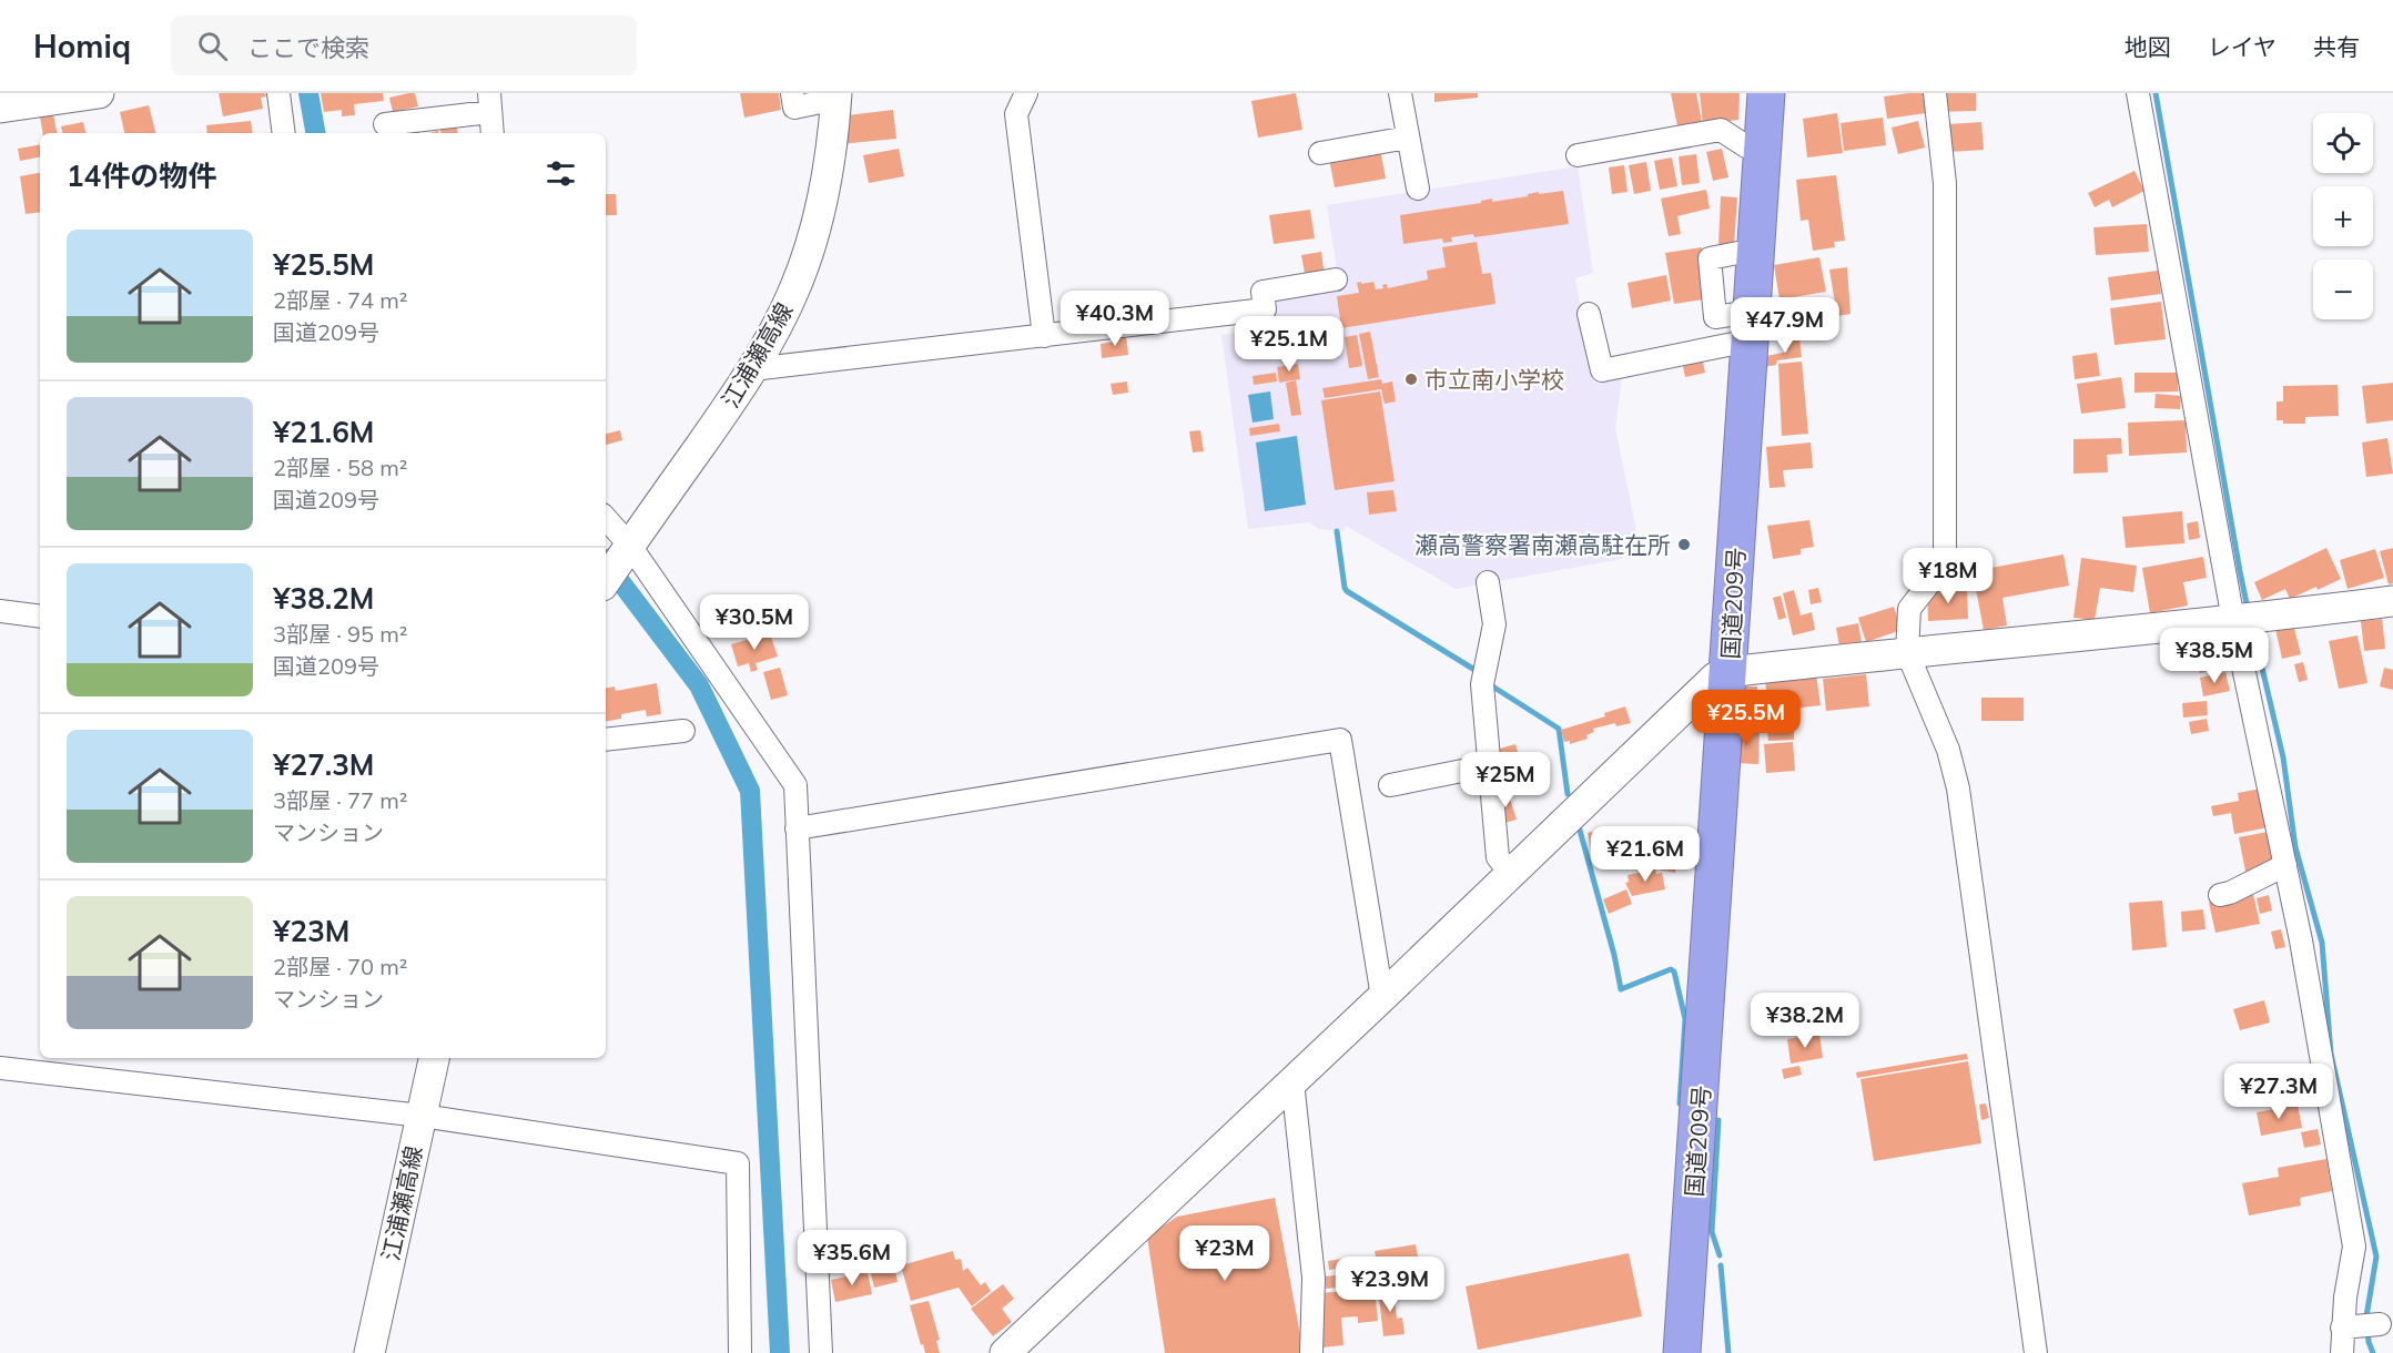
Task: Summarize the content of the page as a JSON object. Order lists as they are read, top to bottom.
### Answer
{
  "streets": {
    "highway": ["国道209号"],
    "street": ["江浦瀬高線"]
  },
  "places": ["市立南小学校", "瀬高警察署南瀬高駐在所"],
  "page": {
    "header": "Homiq",
    "search": "ここで検索",
    "nav": ["地図", "レイヤ", "共有"],
    "map_buttons": ["+", "−"],
    "heading": "14件の物件",
    "list": [
      {
        "name": "¥25.5M",
        "note": "2部屋 · 74 m² · 国道209号"
      },
      {
        "name": "¥21.6M",
        "note": "2部屋 · 58 m² · 国道209号"
      },
      {
        "name": "¥38.2M",
        "note": "3部屋 · 95 m² · 国道209号"
      },
      {
        "name": "¥27.3M",
        "note": "3部屋 · 77 m² · マンション"
      },
      {
        "name": "¥23M",
        "note": "2部屋 · 70 m² · マンション"
      }
    ],
    "price": [
      "¥40.3M",
      "¥47.9M",
      "¥25.1M",
      "¥18M",
      "¥30.5M",
      "¥38.5M",
      "¥25.5M",
      "¥25M",
      "¥21.6M",
      "¥38.2M",
      "¥27.3M",
      "¥23M",
      "¥35.6M",
      "¥23.9M"
    ]
  }
}
